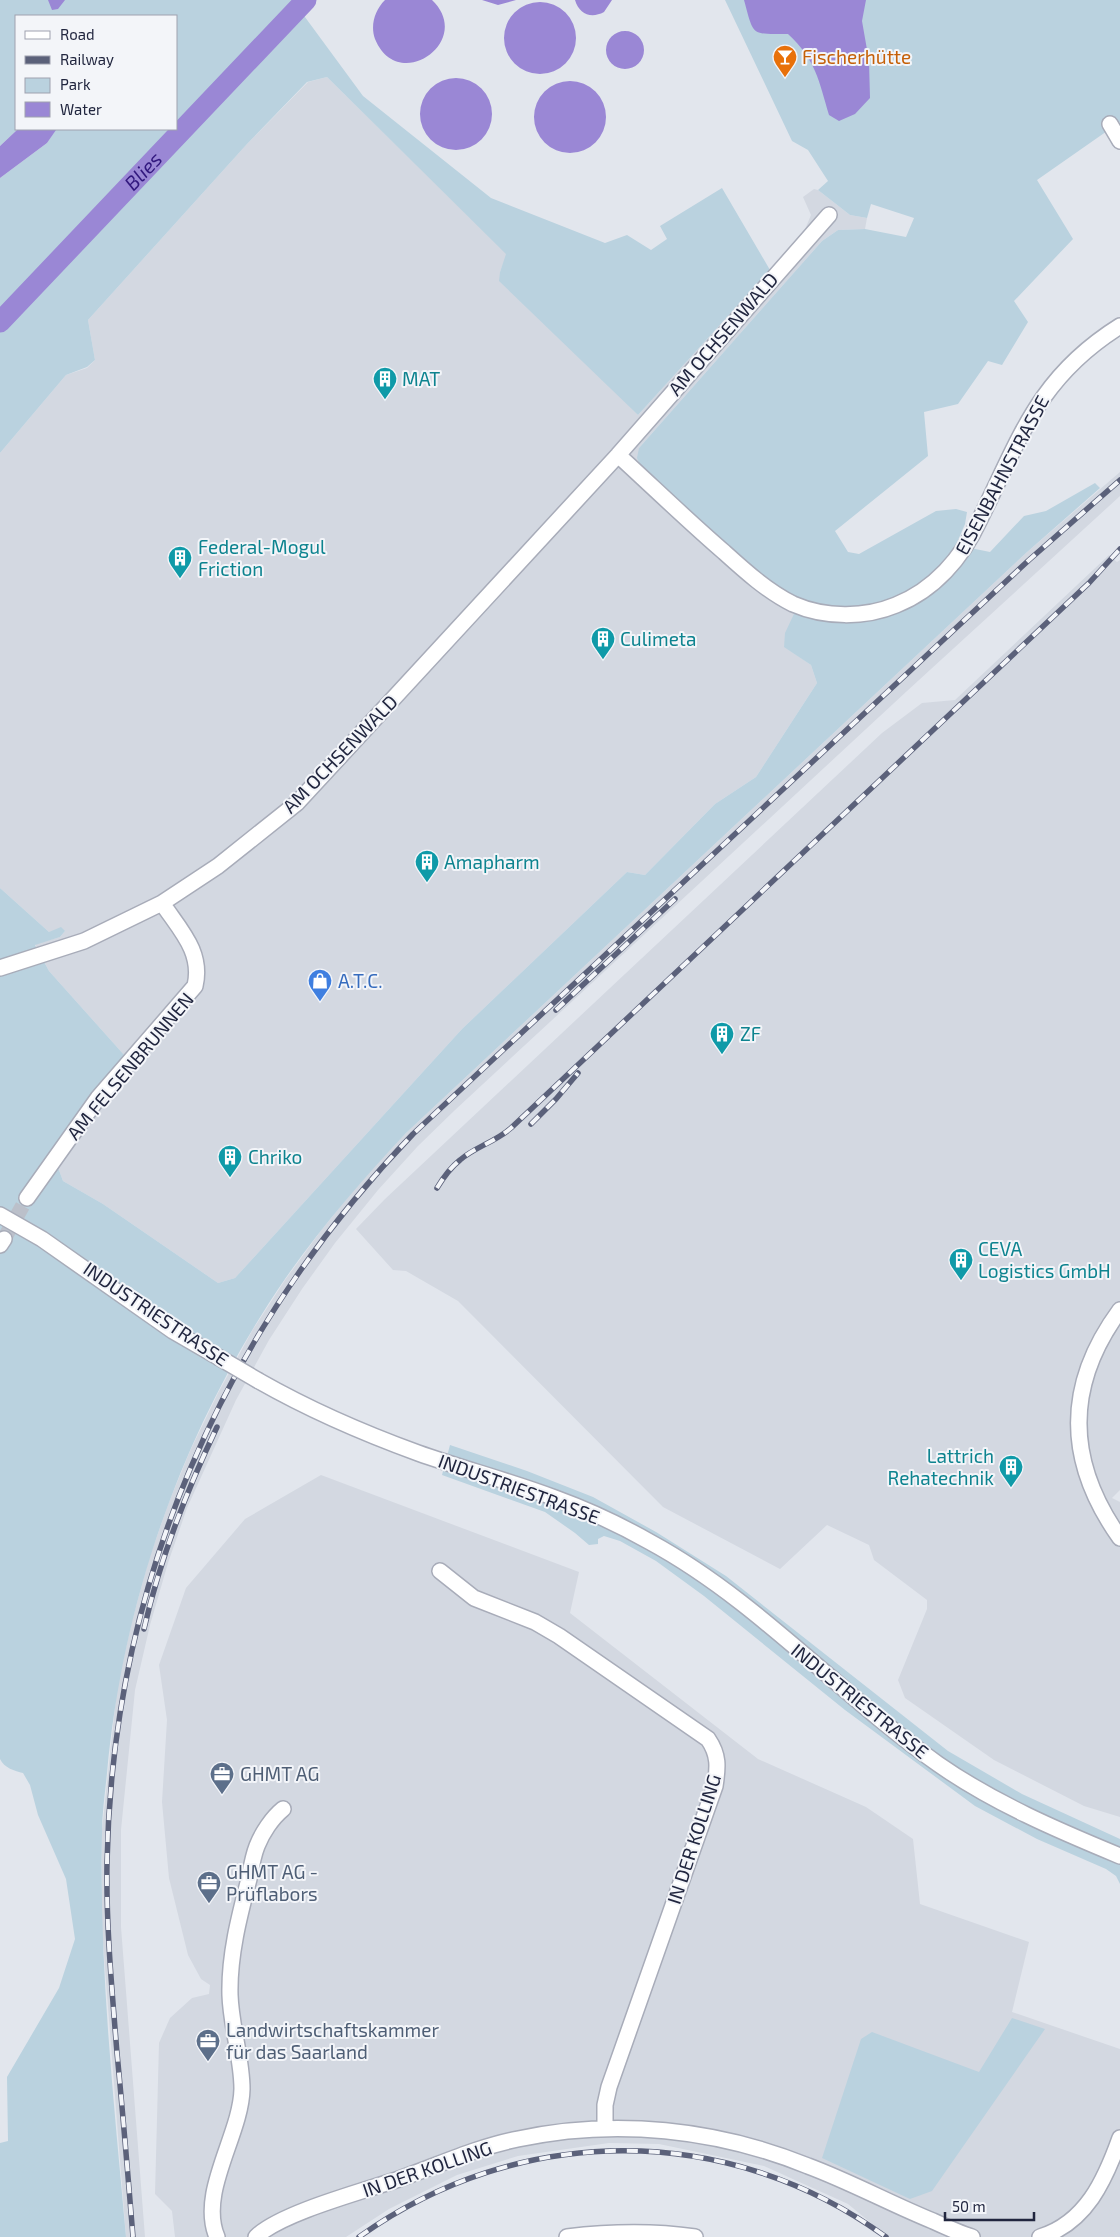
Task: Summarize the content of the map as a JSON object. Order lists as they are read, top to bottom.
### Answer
{
  "streets": {
    "street": [
      "AM OCHSENWALD",
      "EISENBAHNSTRASSE",
      "AM FELSENBRUNNEN",
      "INDUSTRIESTRASSE",
      "IN DER KOLLING"
    ]
  },
  "crossings": [
    ["AM OCHSENWALD", "EISENBAHNSTRASSE"],
    ["AM OCHSENWALD", "AM FELSENBRUNNEN"]
  ],
  "water": ["Blies"],
  "places": {
    "bar": ["Fischerhütte"],
    "building": [
      "MAT",
      "Federal-Mogul Friction",
      "Culimeta",
      "Amapharm",
      "ZF",
      "Chriko",
      "CEVA Logistics GmbH",
      "Lattrich Rehatechnik"
    ],
    "shop": ["A.T.C."],
    "office": ["GHMT AG", "GHMT AG - Prüflabors", "Landwirtschaftskammer für das Saarland"]
  },
  "legend": [
    "Road",
    "Railway",
    "Park",
    "Water"
  ],
  "scale_bar": "50 m"
}
